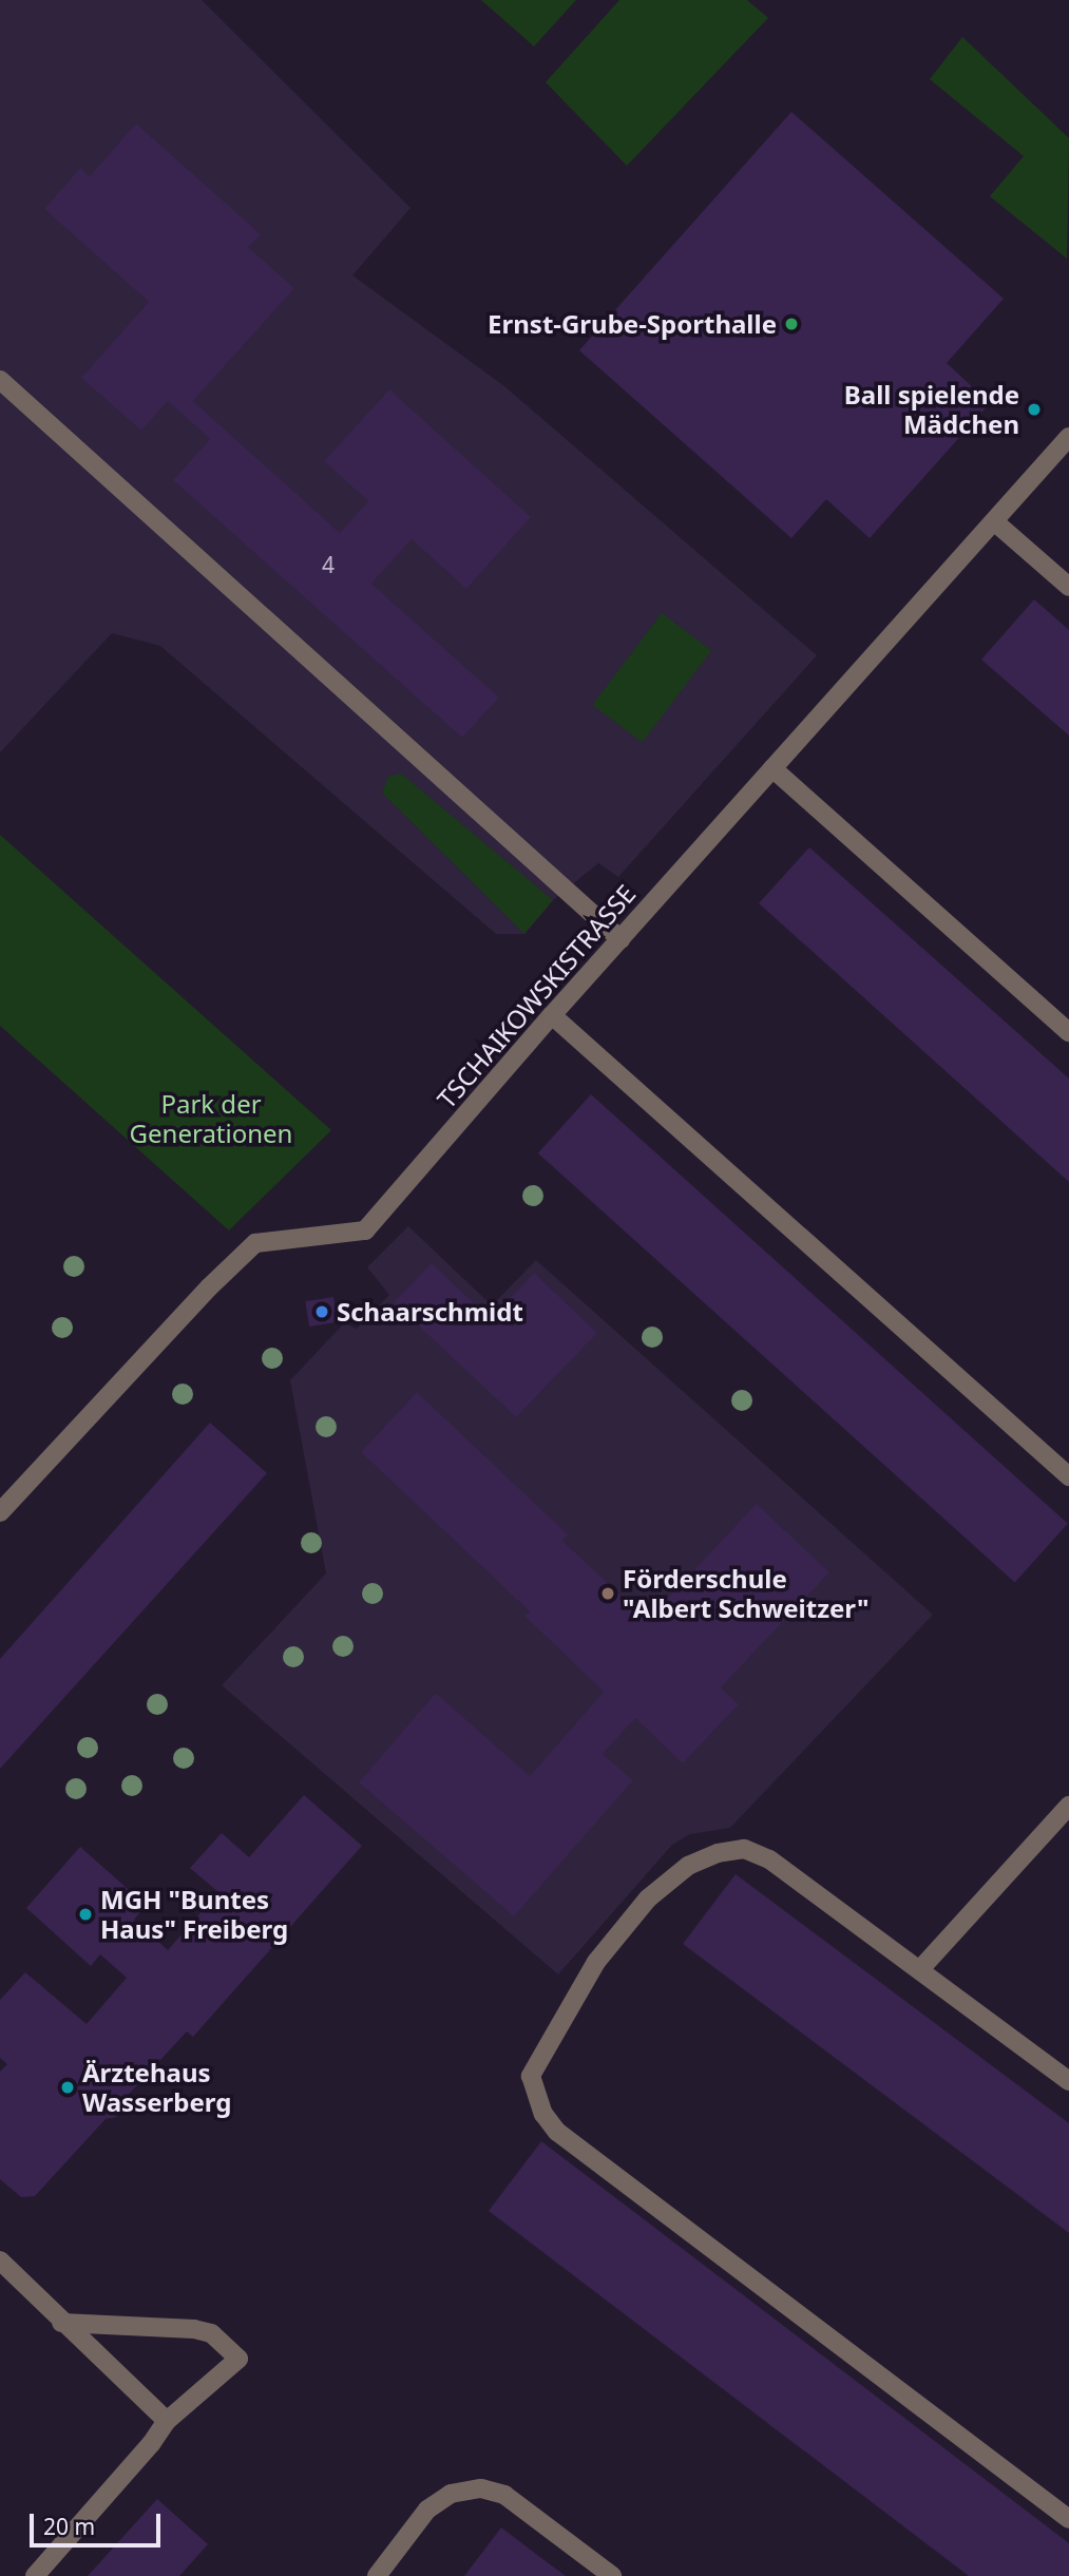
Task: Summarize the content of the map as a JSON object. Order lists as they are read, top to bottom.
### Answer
{
  "streets": {
    "street": ["TSCHAIKOWSKISTRASSE"]
  },
  "parks": ["Park der Generationen"],
  "places": [
    "Ernst-Grube-Sporthalle",
    "Ball spielende Mädchen",
    "Schaarschmidt",
    "Förderschule \"Albert Schweitzer\"",
    "MGH \"Buntes Haus\" Freiberg",
    "Ärztehaus Wasserberg"
  ],
  "house_numbers": ["4"],
  "scale_bar": "20 m"
}
